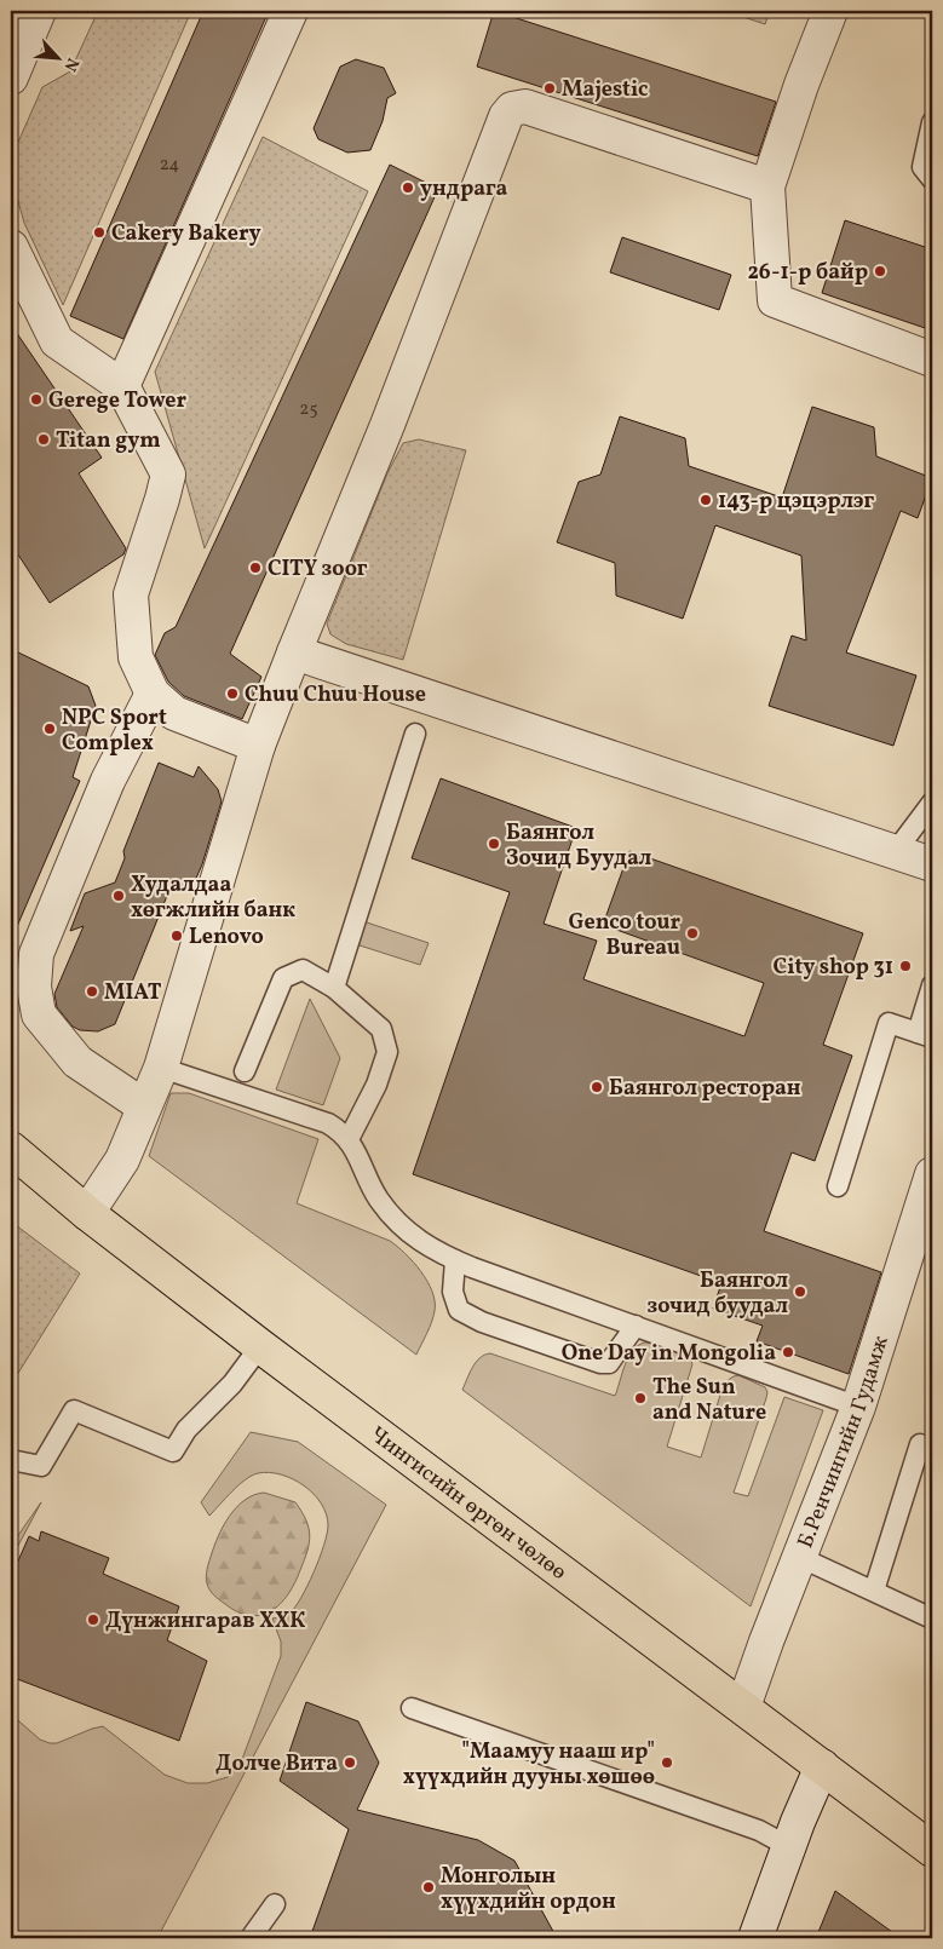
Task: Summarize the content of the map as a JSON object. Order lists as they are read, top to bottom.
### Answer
{
  "streets": {
    "highway": ["Чингисийн өргөн чөлөө"],
    "street": ["Б.Ренчингийн Гудамж"]
  },
  "crossings": [
    ["Б.Ренчингийн Гудамж", "Чингисийн өргөн чөлөө"]
  ],
  "places": [
    "Majestic",
    "ундрага",
    "Cakery Bakery",
    "26-1-р байр",
    "Gerege Tower",
    "Titan gym",
    "143-р цэцэрлэг",
    "CITY зоог",
    "Chuu Chuu House",
    "NPC Sport Complex",
    "Баянгол Зочид Буудал",
    "Худалдаа хөгжлийн банк",
    "Genco tour Bureau",
    "Lenovo",
    "City shop 31",
    "MIAT",
    "Баянгол ресторан",
    "Баянгол зочид буудал",
    "One Day in Mongolia",
    "The Sun and Nature",
    "Дүнжингарав ХХК",
    "Долче Вита",
    "\"Маамуу нааш ир\" хүүхдийн дууны хөшөө",
    "Монголын хүүхдийн ордон"
  ],
  "house_numbers": ["24", "25"],
  "north": "bottom right"
}
